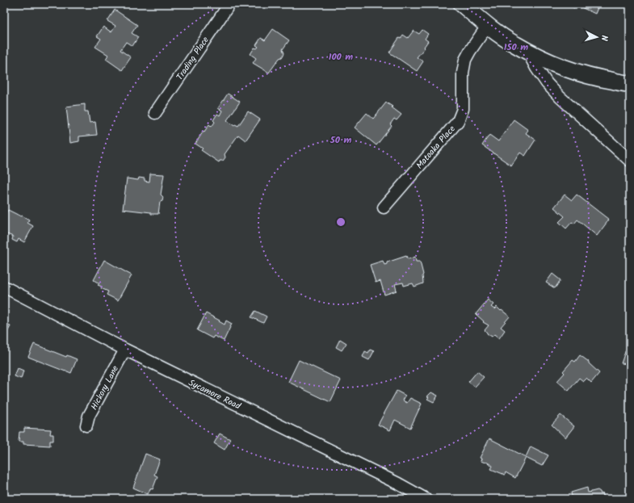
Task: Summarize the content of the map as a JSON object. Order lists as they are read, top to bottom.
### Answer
{
  "streets": {
    "street": [
      "Trading Place",
      "Matoaka Place",
      "Hickory Lane",
      "Sycamore Road"
    ]
  },
  "crossings": [
    ["Hickory Lane", "Sycamore Road"]
  ],
  "north": "right",
  "rings": ["150 m", "100 m", "50 m"]
}
